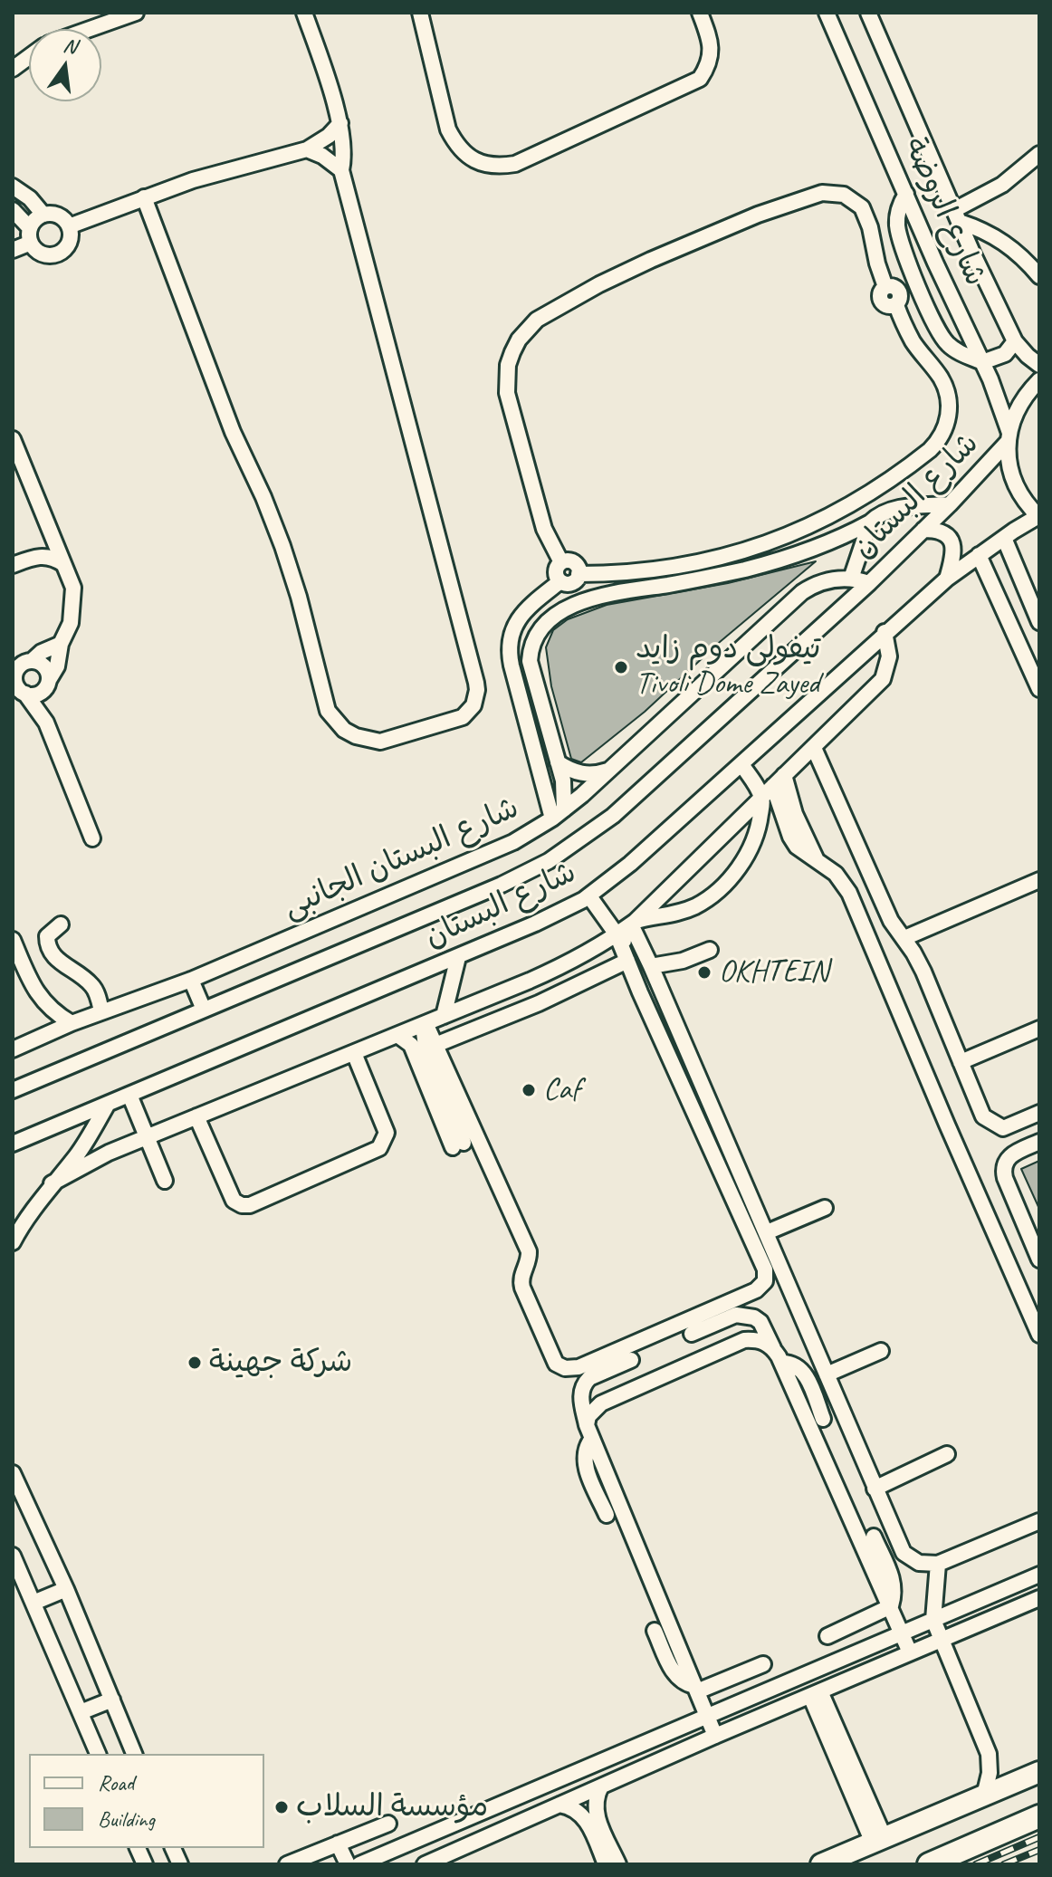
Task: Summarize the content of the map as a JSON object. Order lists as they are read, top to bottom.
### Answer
{
  "streets": {
    "street": ["شارع الروضة", "شارع البستان", "شارع البستان الجانبى"]
  },
  "crossings": [
    ["شارع الروضة", "شارع البستان"],
    ["شارع البستان", "شارع البستان الجانبى"]
  ],
  "places": [
    "تيفولى دوم زايد Tivoli Dome Zayed",
    "OKHTEIN",
    "Caf",
    "شركة جهينة",
    "مؤسسة السلاب"
  ],
  "legend": ["Road", "Building"],
  "north": "top"
}
